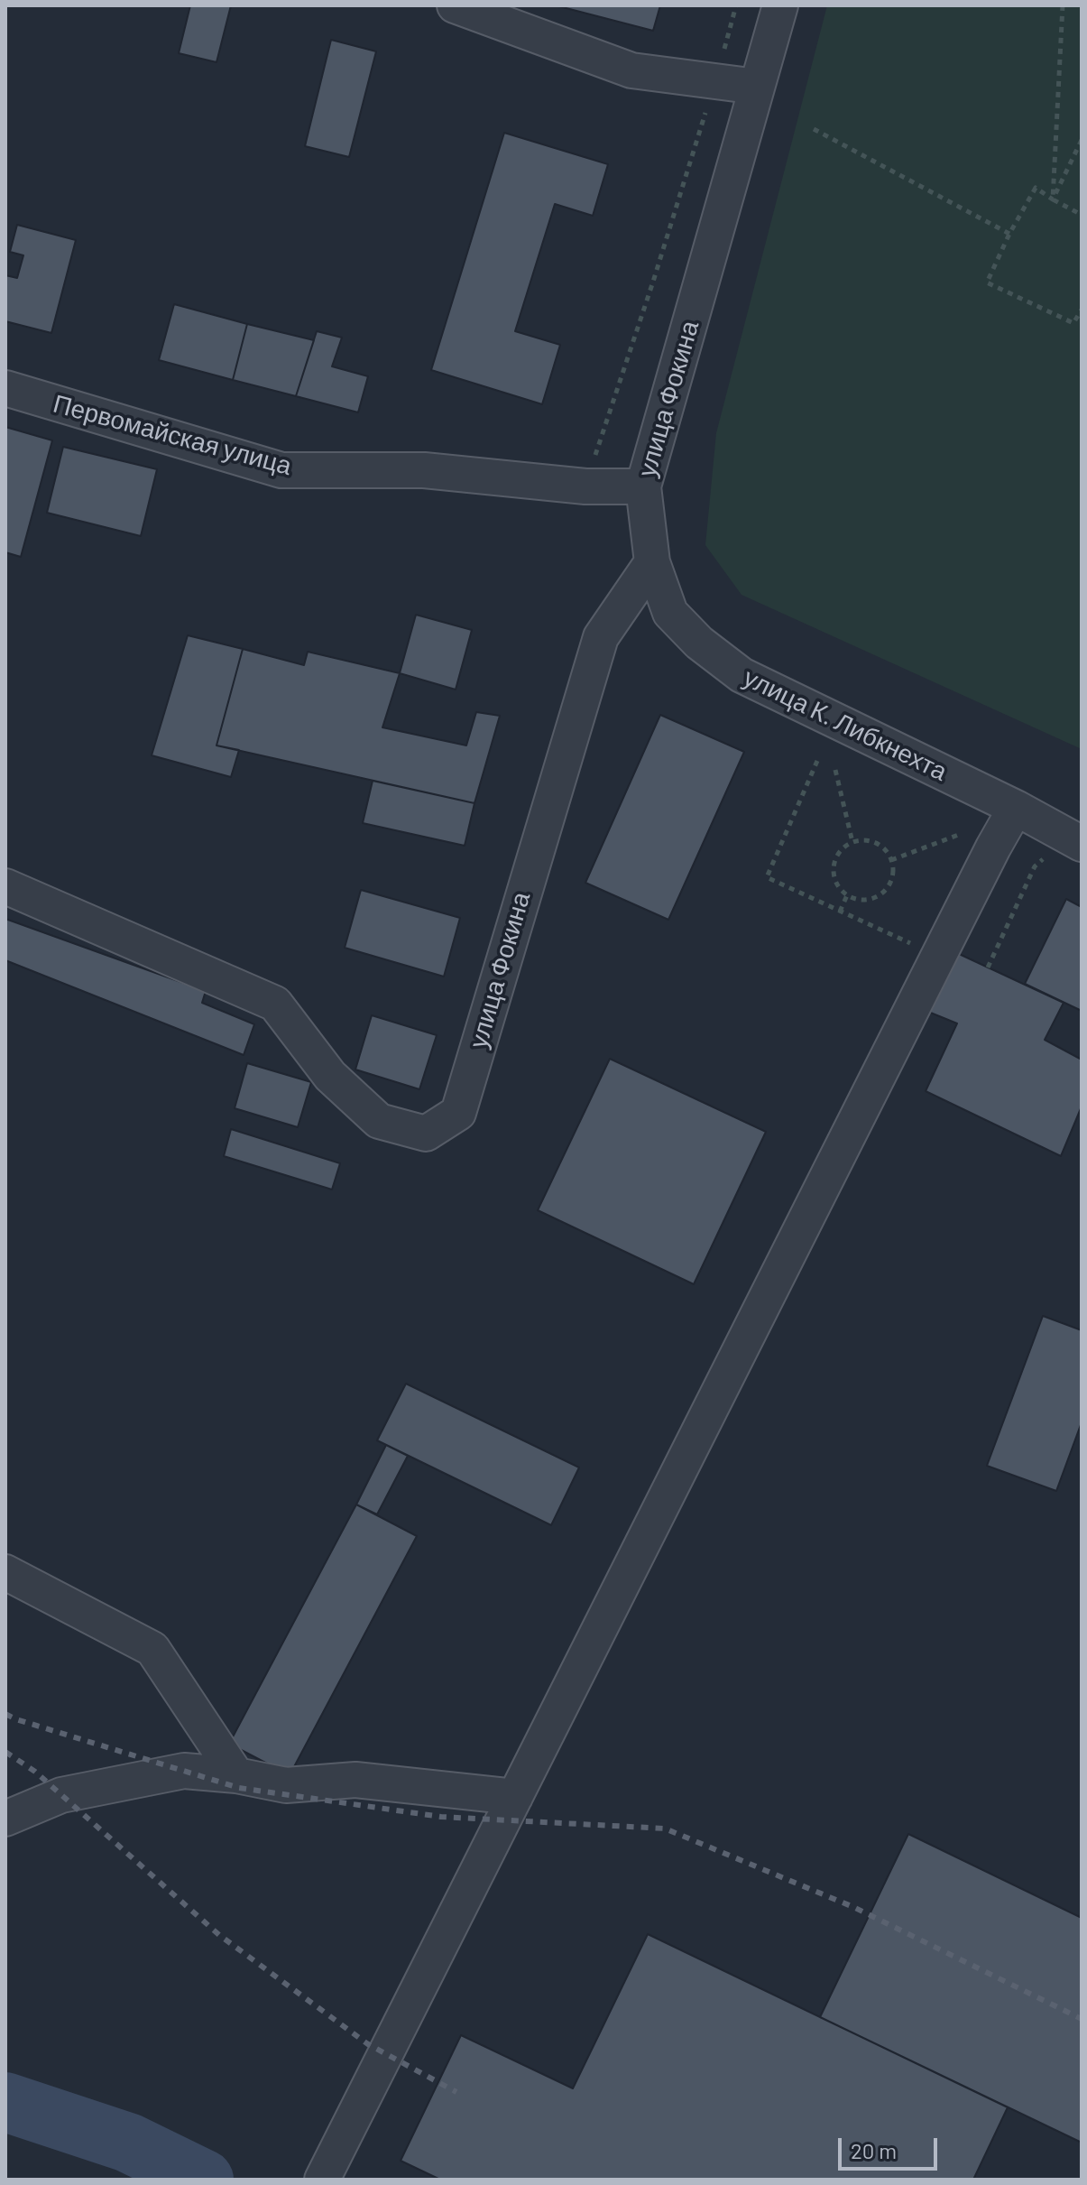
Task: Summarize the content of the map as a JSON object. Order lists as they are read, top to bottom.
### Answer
{
  "streets": {
    "street": ["улица Фокина", "Первомайская улица", "улица К. Либкнехта"]
  },
  "crossings": [
    ["улица Фокина", "Первомайская улица"],
    ["улица Фокина", "улица К. Либкнехта"]
  ],
  "scale_bar": "20 m"
}
